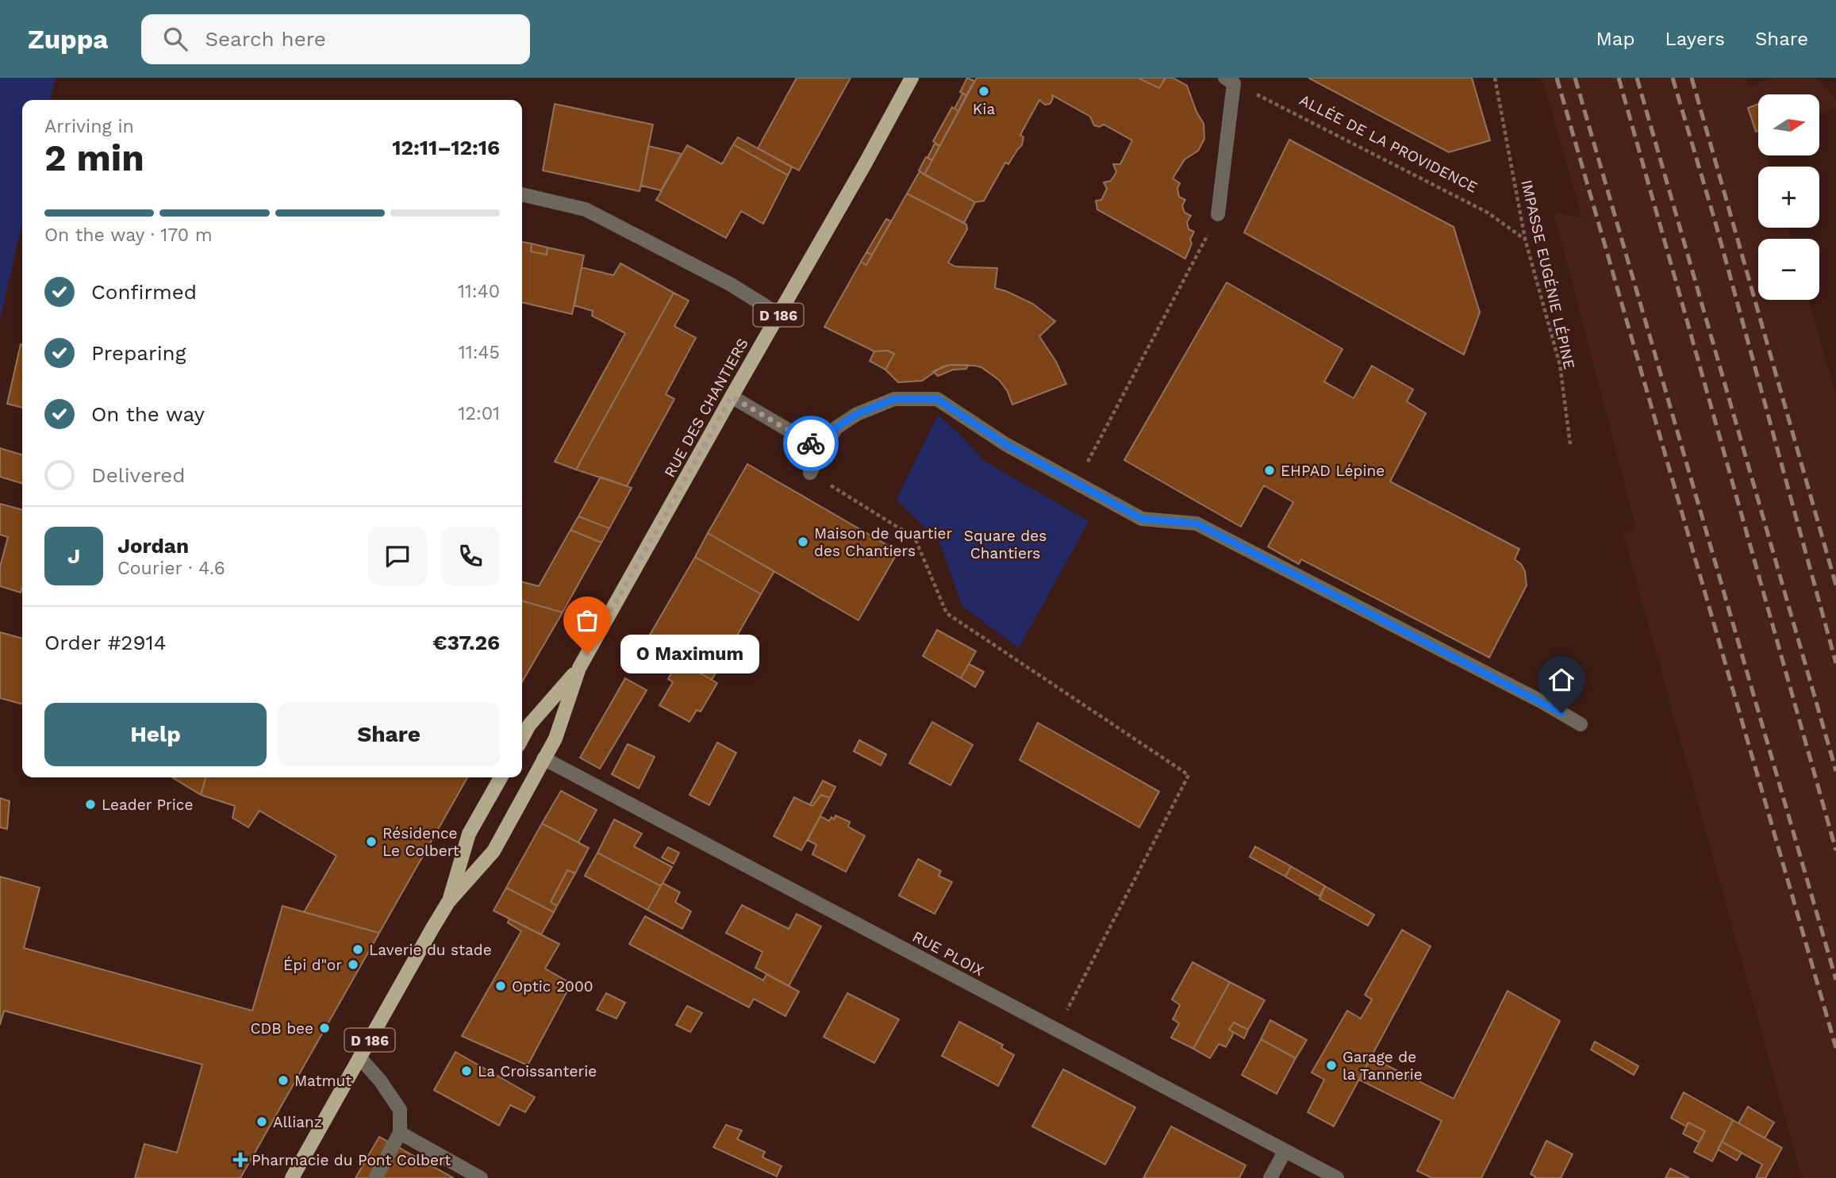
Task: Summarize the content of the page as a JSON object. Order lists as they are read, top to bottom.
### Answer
{
  "streets": {
    "main road": ["D 186", "RUE DES CHANTIERS"],
    "street": ["RUE PLOIX"],
    "path": ["ALLÉE DE LA PROVIDENCE", "IMPASSE EUGÉNIE LÉPINE"]
  },
  "crossings": [
    ["ALLÉE DE LA PROVIDENCE", "IMPASSE EUGÉNIE LÉPINE"],
    ["RUE DES CHANTIERS", "RUE PLOIX"]
  ],
  "parks": ["Square des Chantiers"],
  "places": {
    "other": [
      "Kia",
      "EHPAD Lépine",
      "Maison de quartier des Chantiers",
      "O Maximum",
      "Leader Price",
      "Résidence Le Colbert",
      "Laverie du stade",
      "Épi d\"or",
      "Optic 2000",
      "CDB bee",
      "Garage de la Tannerie",
      "La Croissanterie",
      "Matmut",
      "Allianz"
    ],
    "health": ["Pharmacie du Pont Colbert"]
  },
  "north": "right",
  "page": {
    "header": "Zuppa",
    "search": "Search here",
    "nav": ["Map", "Layers", "Share"],
    "map_buttons": ["+", "−"],
    "heading": ["2 min", "Arriving in", "12:11–12:16"],
    "panel": [
      "Jordan",
      "Courier · 4.6",
      "Order #2914",
      "€37.26"
    ],
    "bar": "On the way · 170 m",
    "list": [
      ["Confirmed", "11:40"],
      ["Preparing", "11:45"],
      ["On the way", "12:01"],
      "Delivered"
    ],
    "round": "J",
    "bubble": "O Maximum",
    "buttons": ["Help", "Share"]
  }
}
